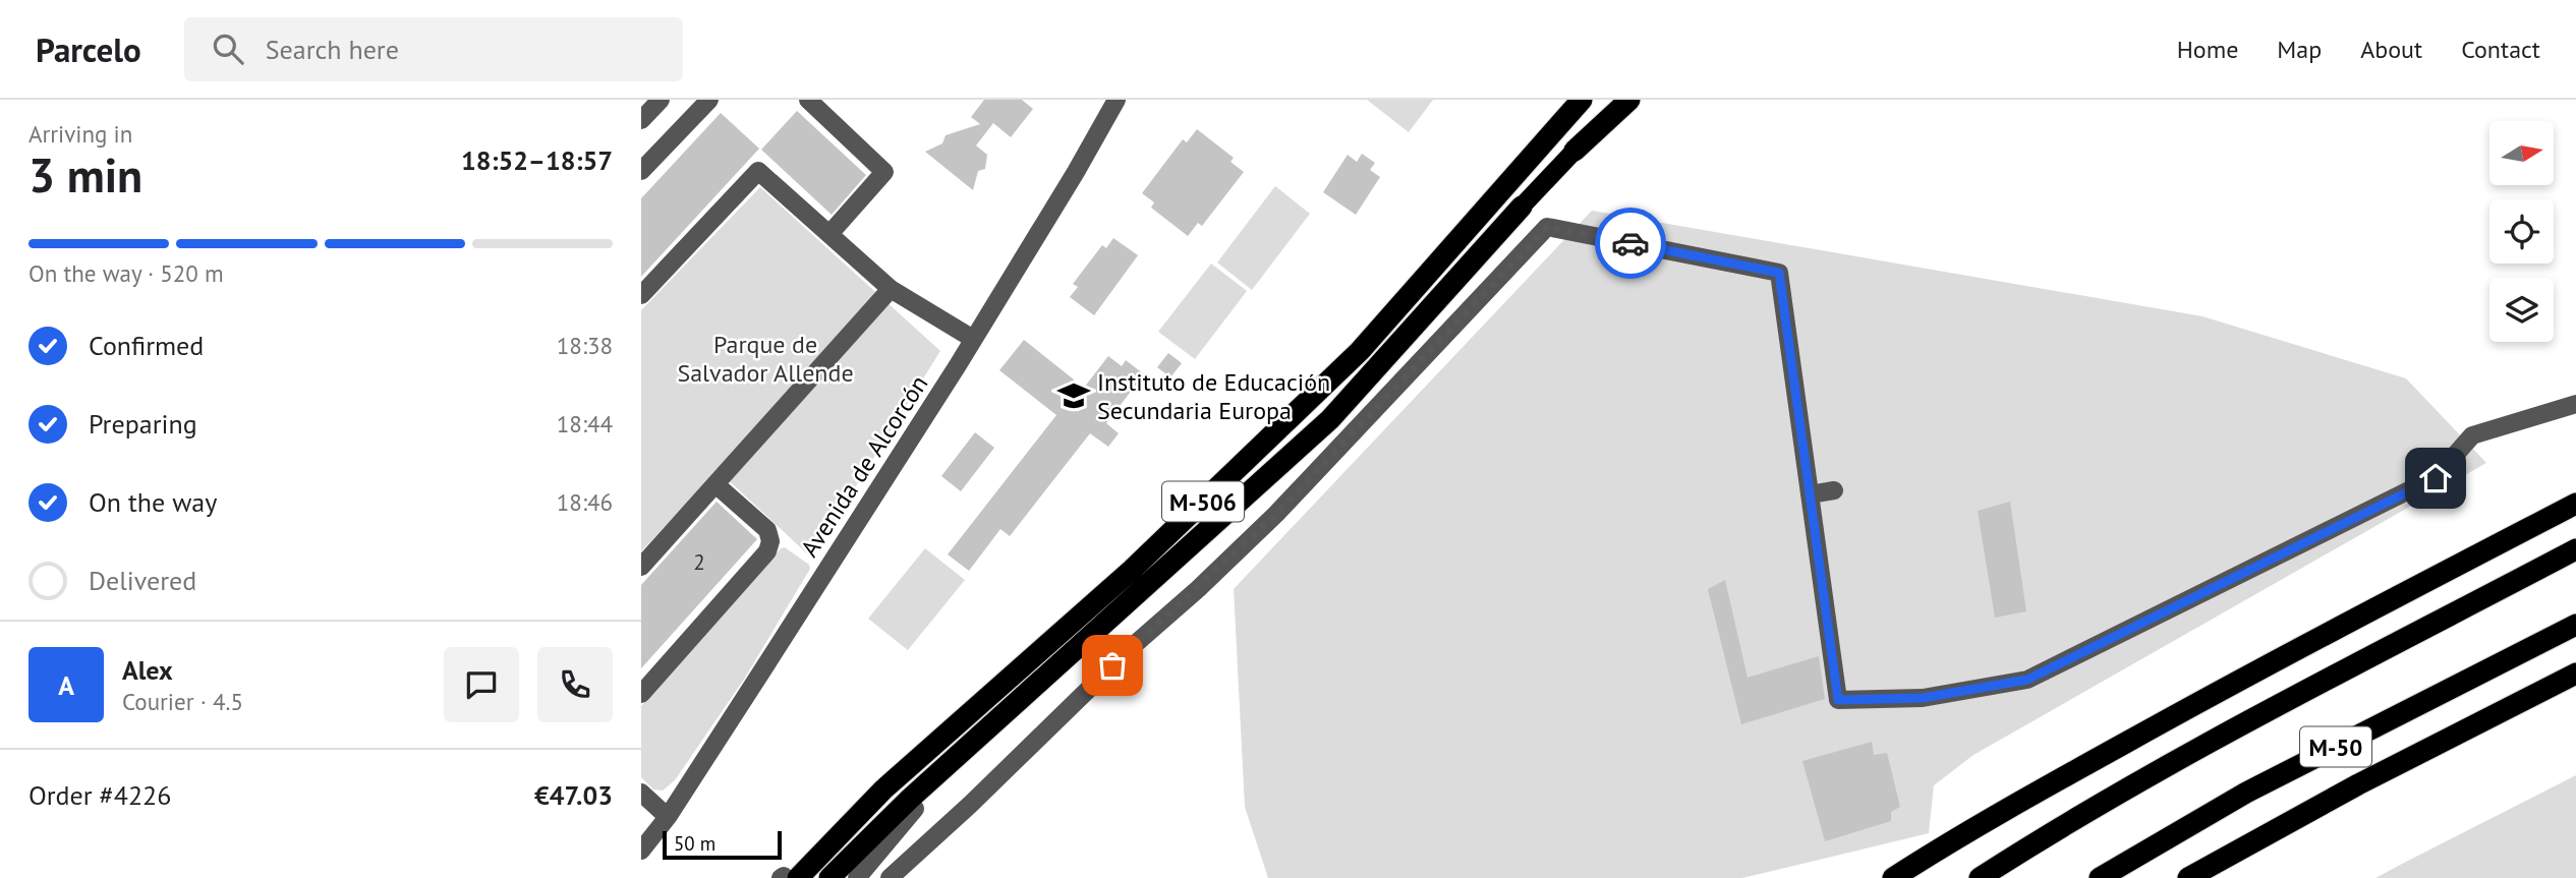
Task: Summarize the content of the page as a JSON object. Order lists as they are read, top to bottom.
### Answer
{
  "streets": {
    "highway": ["M-506", "M-50"],
    "street": ["Avenida de Alcorcón"]
  },
  "parks": ["Parque de Salvador Allende"],
  "places": {
    "school or university": ["Instituto de Educación Secundaria Europa"]
  },
  "house_numbers": ["2"],
  "scale_bar": "50 m",
  "north": "right",
  "page": {
    "header": "Parcelo",
    "search": "Search here",
    "nav": [
      "Home",
      "Map",
      "About",
      "Contact"
    ],
    "heading": ["3 min", "Arriving in", "18:52–18:57"],
    "panel": [
      "Alex",
      "Courier · 4.5",
      "Order #4226",
      "€47.03"
    ],
    "bar": "On the way · 520 m",
    "list": [
      ["Confirmed", "18:38"],
      ["Preparing", "18:44"],
      ["On the way", "18:46"],
      "Delivered"
    ],
    "round": "A",
    "scale": "50 m"
  }
}
